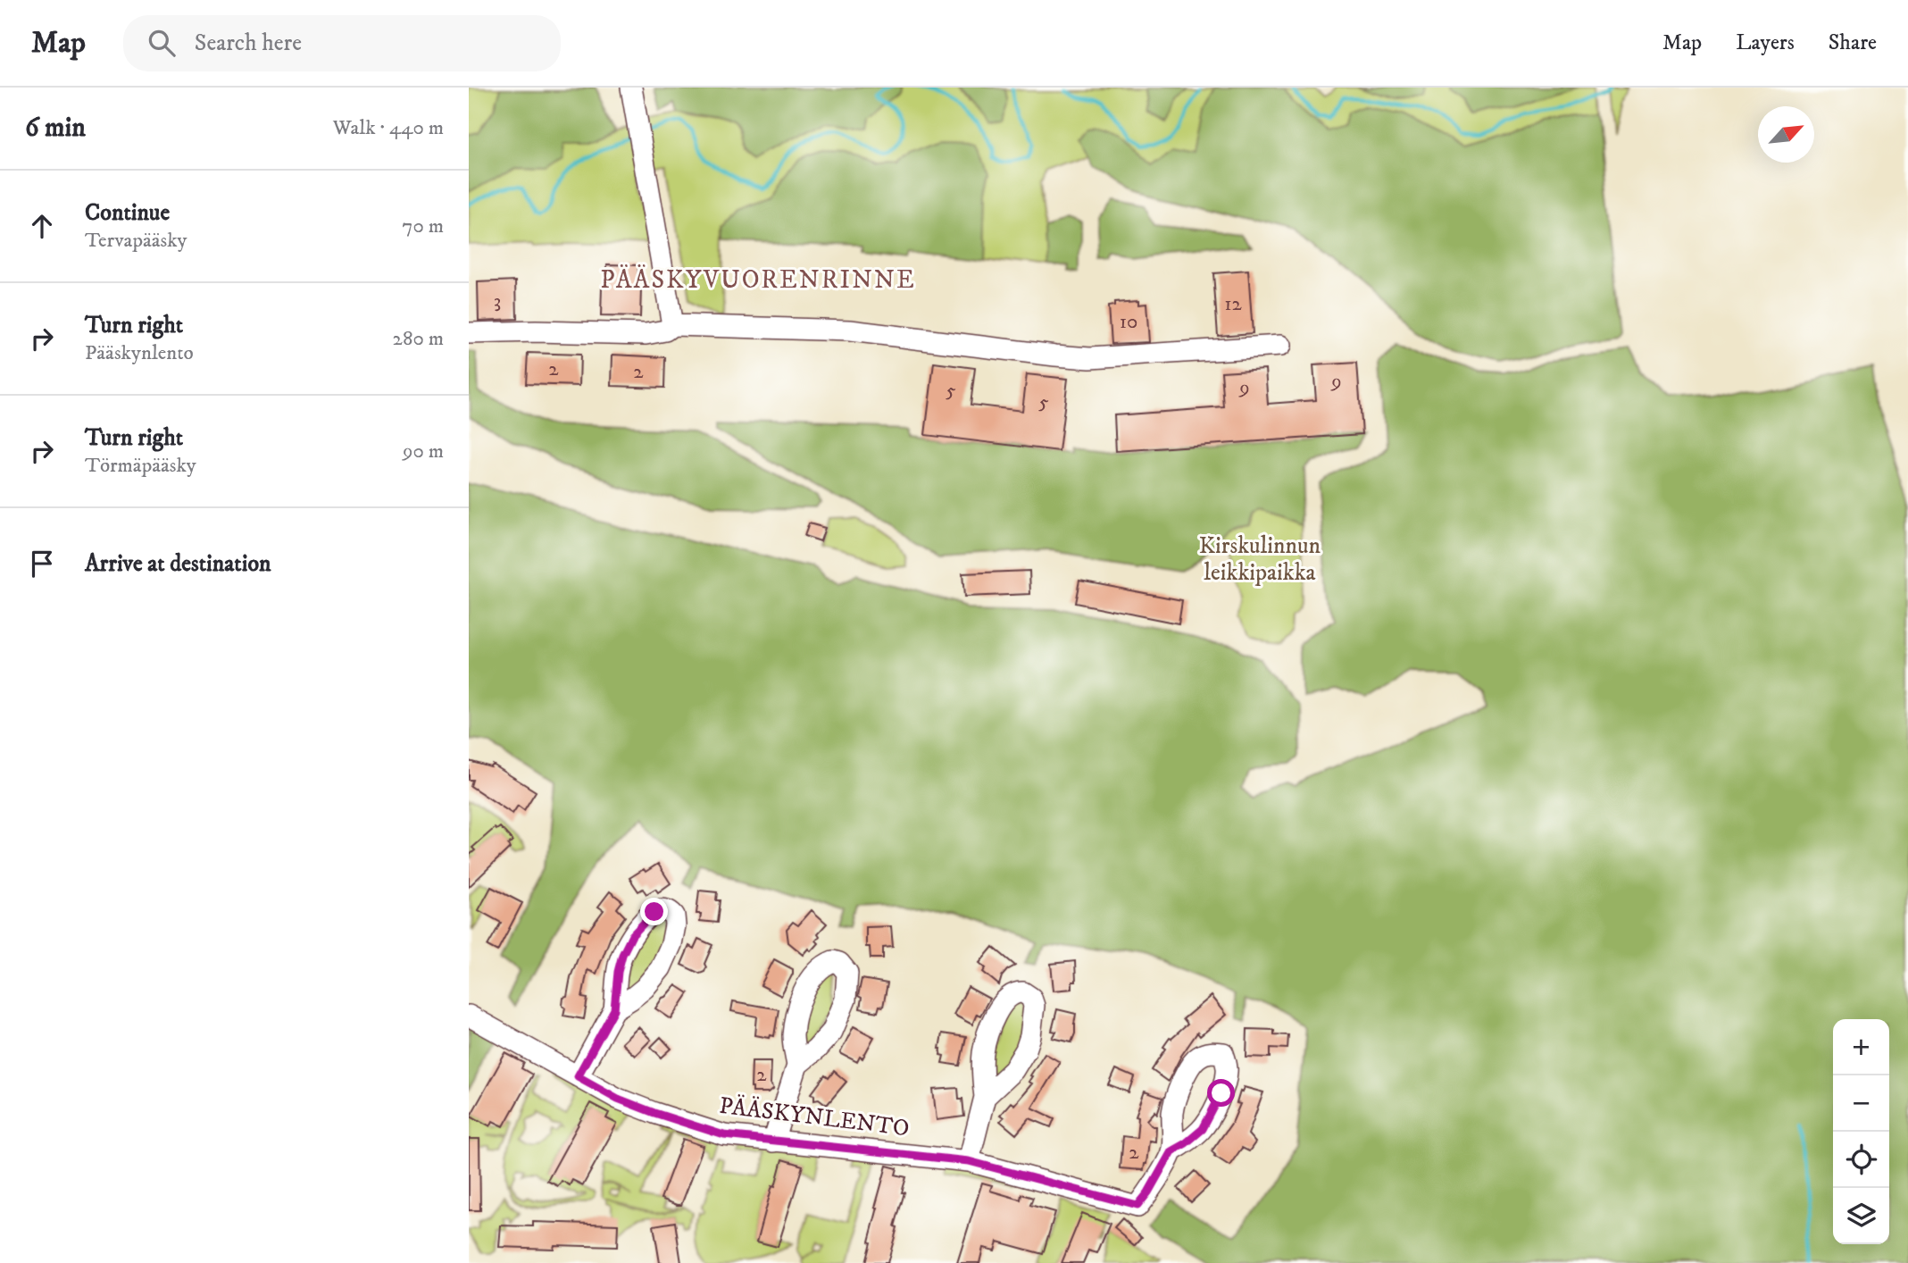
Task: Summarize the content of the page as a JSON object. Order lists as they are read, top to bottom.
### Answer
{
  "streets": {
    "street": ["PÄÄSKYNLENTO"]
  },
  "districts": ["PÄÄSKYVUORENRINNE"],
  "parks": ["Kirskulinnun leikkipaikka"],
  "house_numbers": [
    "3",
    "12",
    "10",
    "2",
    "2",
    "9",
    "9",
    "5",
    "5",
    "2",
    "2"
  ],
  "north": "top right",
  "page": {
    "header": "Map",
    "search": "Search here",
    "nav": ["Map", "Layers", "Share"],
    "heading": ["6 min", "Walk · 440 m"],
    "list": [
      ["Continue", "Tervapääsky", "70 m"],
      ["Turn right", "Pääskynlento", "280 m"],
      ["Turn right", "Törmäpääsky", "90 m"],
      "Arrive at destination"
    ],
    "map_buttons": ["+", "−"]
  }
}
